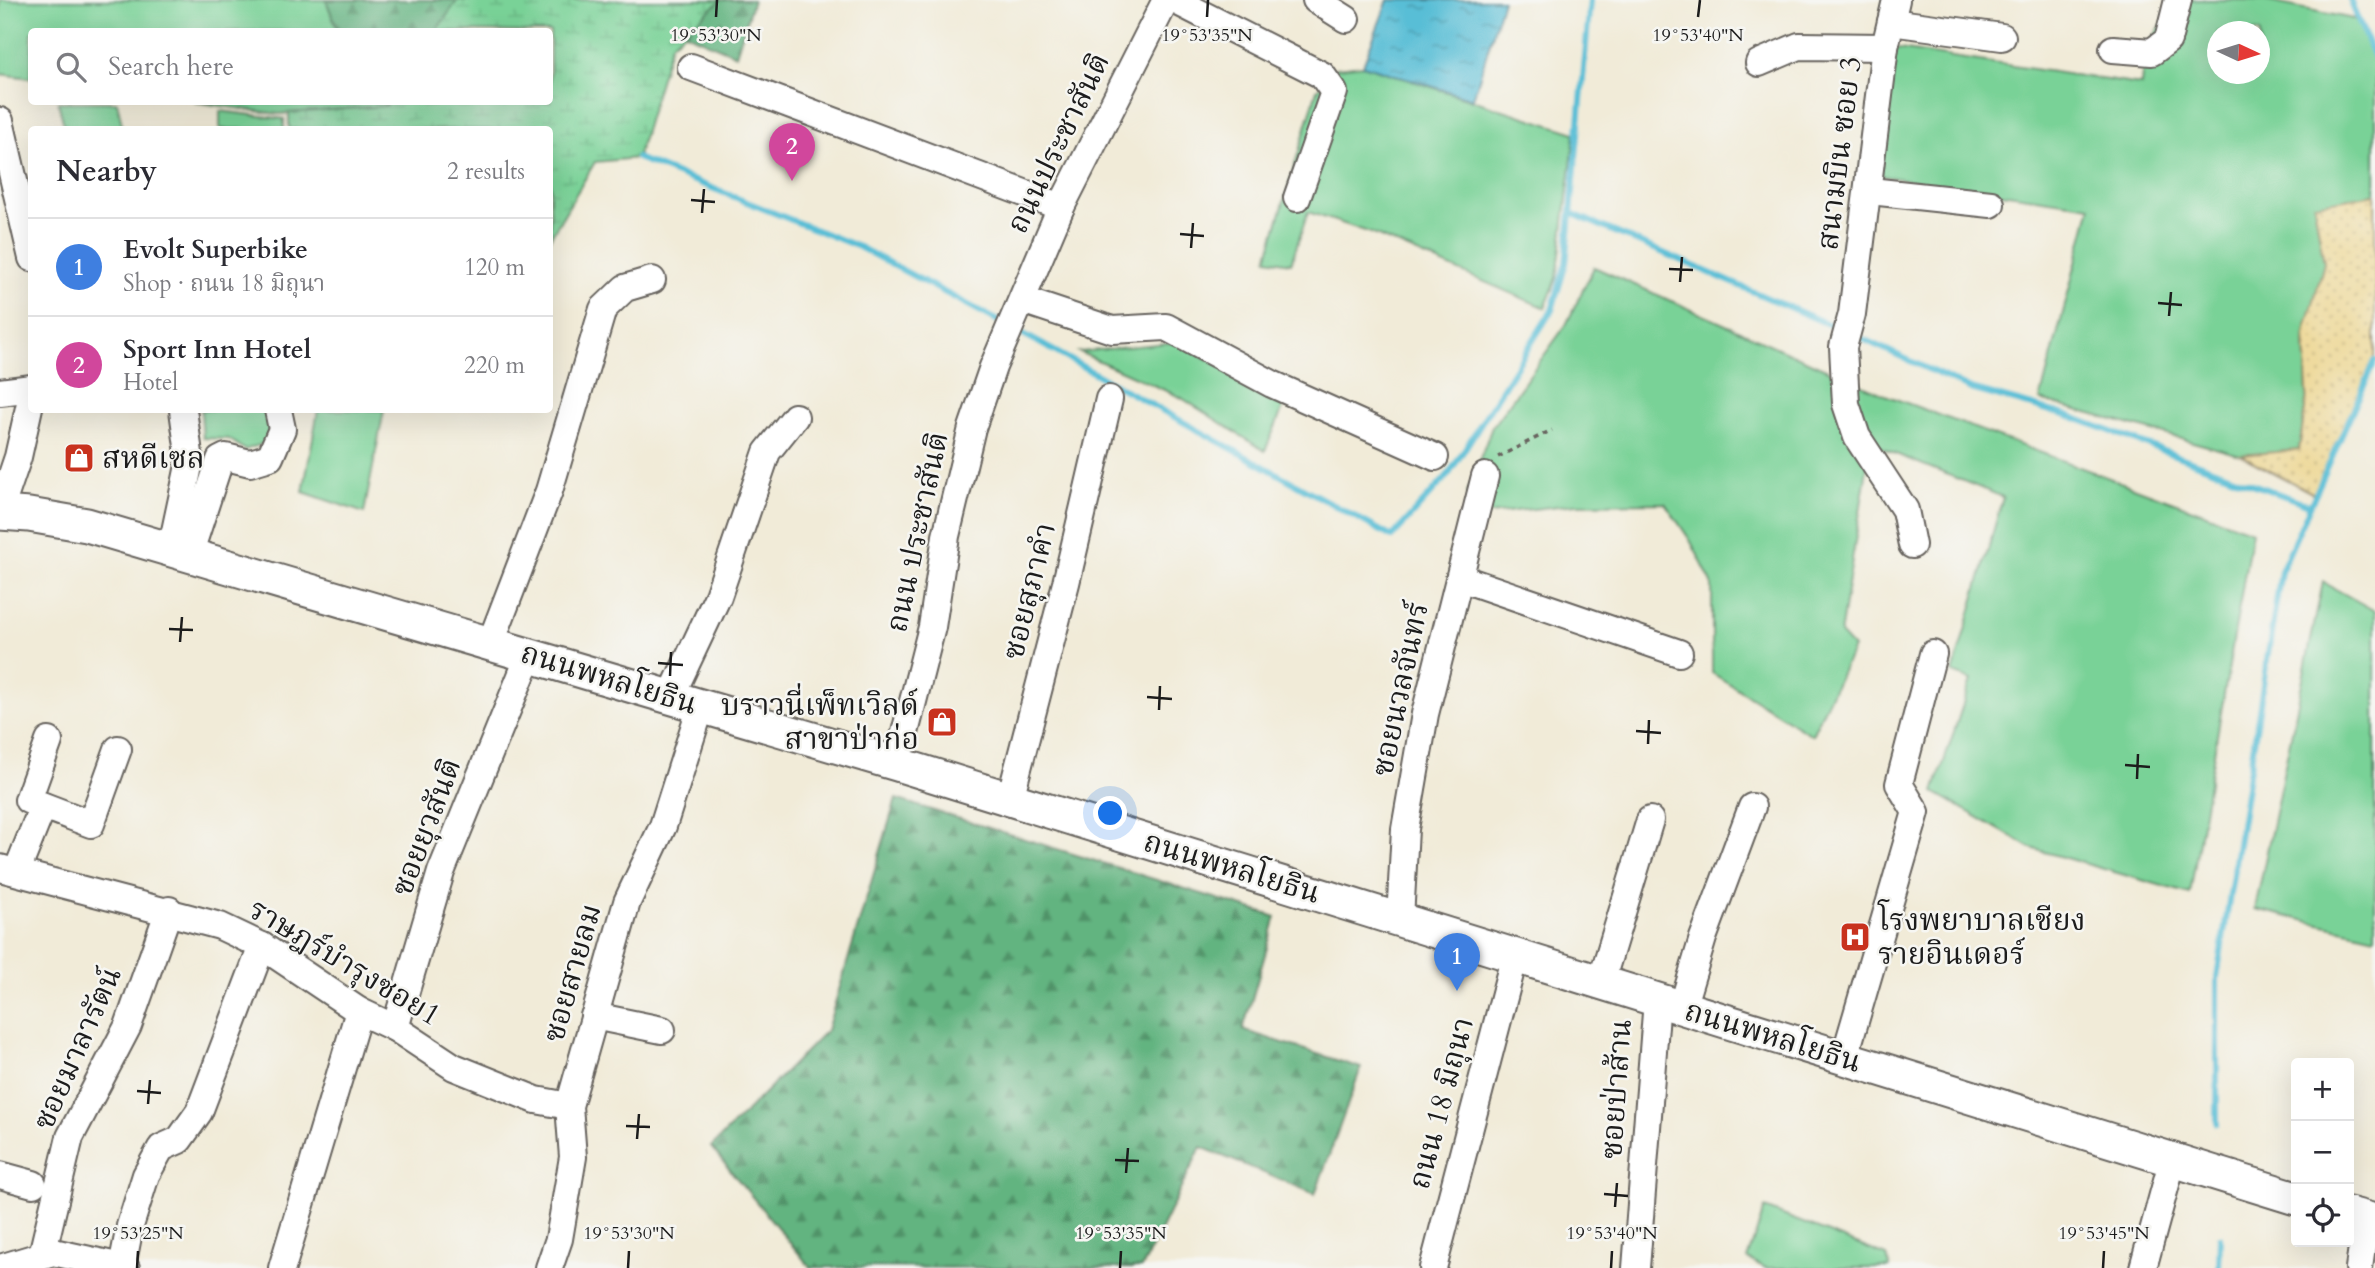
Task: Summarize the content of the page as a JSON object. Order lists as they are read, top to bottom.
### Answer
{
  "streets": {
    "main road": ["ถนนพหลโยธิน"],
    "street": [
      "ถนนประชาสันติ",
      "สนามบิน ซอย 3",
      "ถนน ประชาสันติ",
      "ซอยสุภาคำ",
      "ซอยนวลจันทร์",
      "ซอยยุวสันติ",
      "ราษฎร์บำรุงซอย1",
      "ซอยสายลม",
      "ซอยมาลารัตน์",
      "ซอยป่าส้าน",
      "ถนน 18 มิถุนา"
    ]
  },
  "crossings": [
    ["ถนนประชาสันติ", "ถนน ประชาสันติ"],
    ["ถนน ประชาสันติ", "ถนนพหลโยธิน"],
    ["ซอยสุภาคำ", "ถนนพหลโยธิน"],
    ["ถนนพหลโยธิน", "ซอยนวลจันทร์"],
    ["ถนนพหลโยธิน", "ซอยยุวสันติ"],
    ["ถนนพหลโยธิน", "ซอยสายลม"],
    ["ถนนพหลโยธิน", "ซอยป่าส้าน"],
    ["ถนนพหลโยธิน", "ถนน 18 มิถุนา"],
    ["ซอยยุวสันติ", "ราษฎร์บำรุงซอย1"],
    ["ราษฎร์บำรุงซอย1", "ซอยสายลม"],
    ["ราษฎร์บำรุงซอย1", "ซอยมาลารัตน์"]
  ],
  "places": {
    "shop": ["สหดีเซล", "บราวนี่เพ็ทเวิลด์ สาขาป่าก่อ"],
    "hospital": ["โรงพยาบาลเชียง รายอินเดอร์"]
  },
  "north": "right",
  "page": {
    "search": "Search here",
    "pins": ["2", "1"],
    "heading": ["Nearby", "2 results"],
    "list": [
      {
        "mark": "1",
        "name": "Evolt Superbike",
        "note": "Shop · ถนน 18 มิถุนา",
        "value": "120 m"
      },
      {
        "mark": "2",
        "name": "Sport Inn Hotel",
        "note": "Hotel",
        "value": "220 m"
      }
    ],
    "map_buttons": ["+", "−"]
  },
  "coordinates": [
    "19°53'30\"N",
    "19°53'35\"N",
    "19°53'40\"N",
    "19°53'25\"N",
    "19°53'45\"N"
  ]
}
